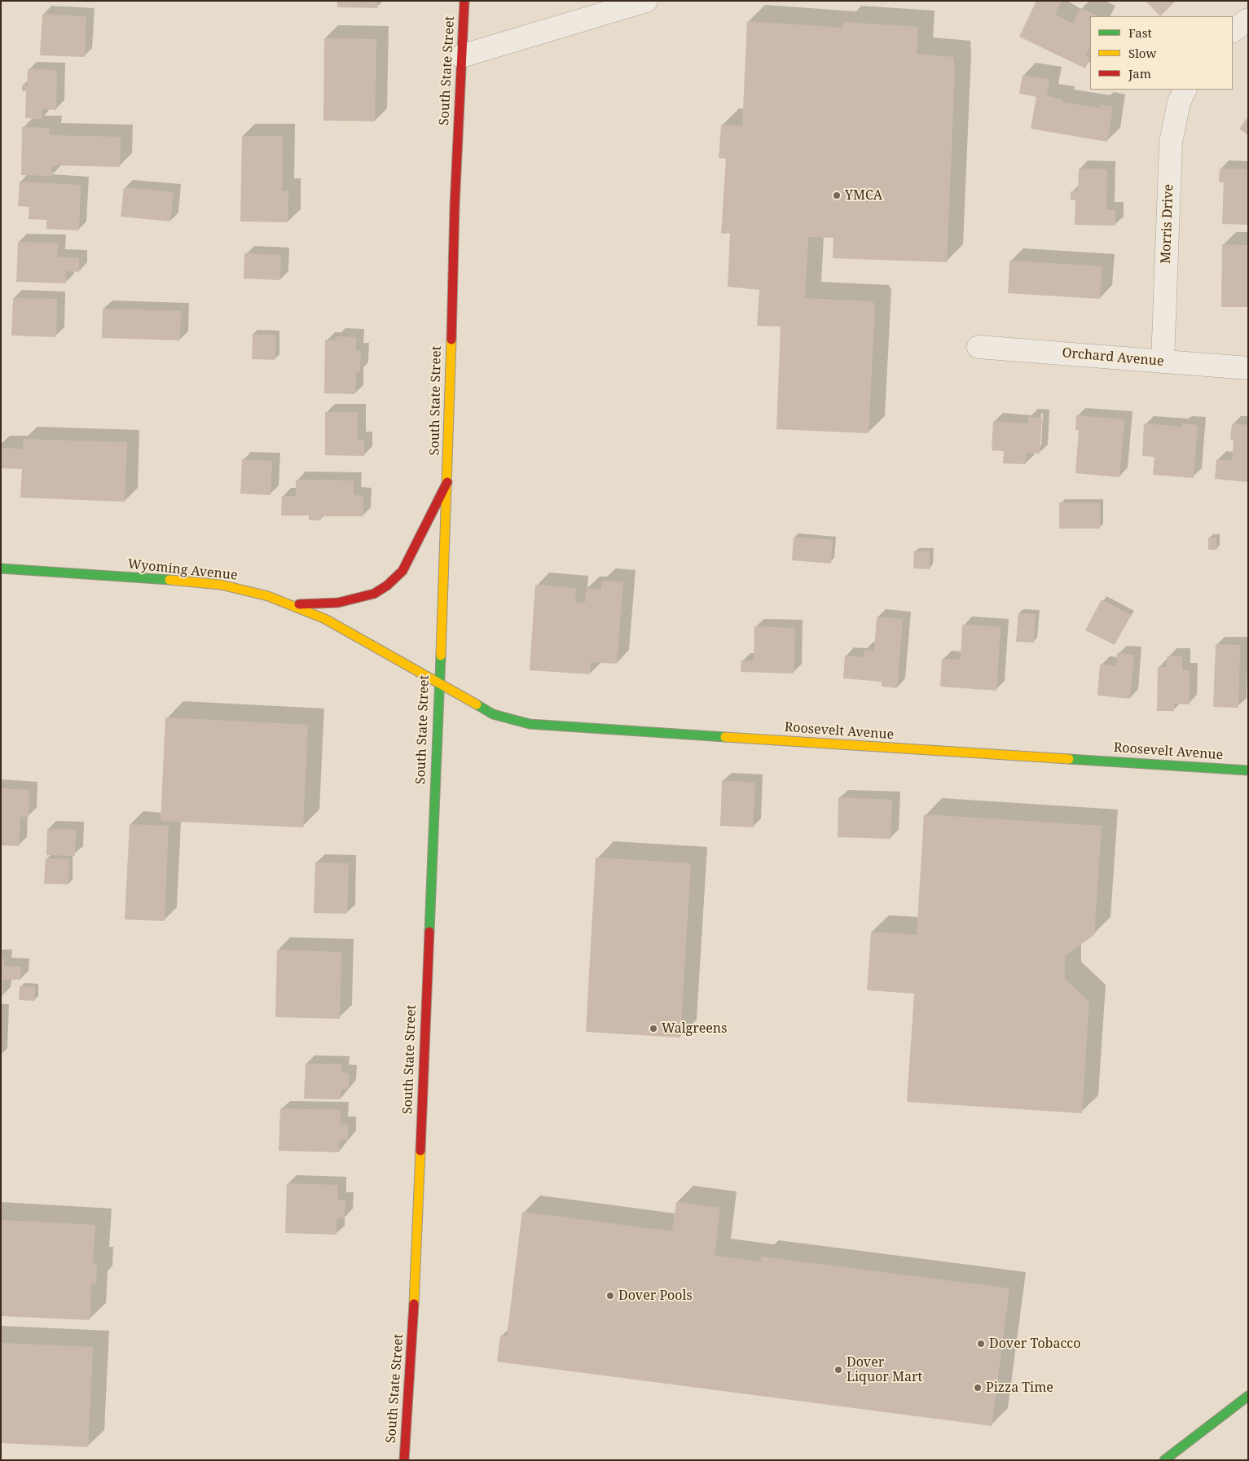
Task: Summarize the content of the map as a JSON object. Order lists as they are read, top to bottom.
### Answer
{
  "streets": {
    "main road": ["South State Street", "Wyoming Avenue", "Roosevelt Avenue"],
    "street": ["Morris Drive", "Orchard Avenue"]
  },
  "crossings": [
    ["South State Street", "Wyoming Avenue"],
    ["South State Street", "Roosevelt Avenue"],
    ["Morris Drive", "Orchard Avenue"],
    ["Wyoming Avenue", "Roosevelt Avenue"]
  ],
  "places": [
    "YMCA",
    "Walgreens",
    "Dover Pools",
    "Dover Tobacco",
    "Dover Liquor Mart",
    "Pizza Time"
  ],
  "legend": ["Fast", "Slow", "Jam"]
}
